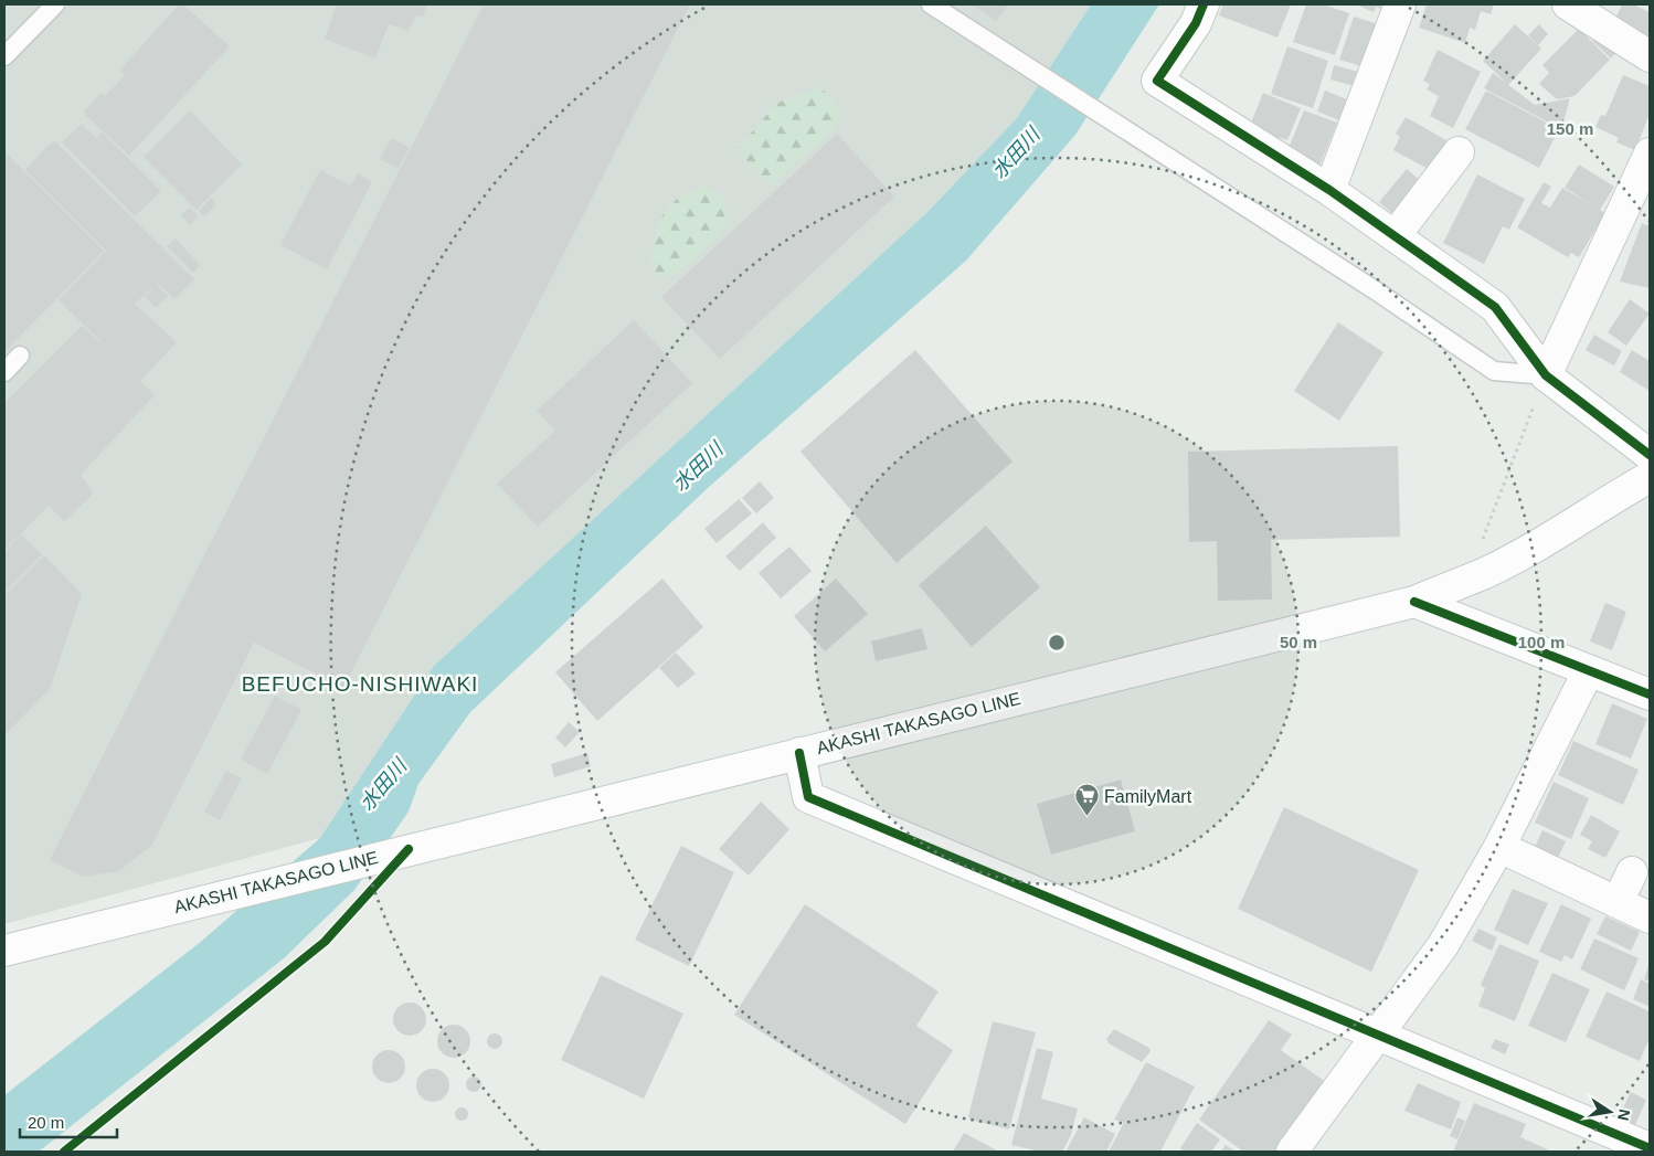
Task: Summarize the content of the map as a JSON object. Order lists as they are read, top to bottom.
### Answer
{
  "streets": {
    "street": ["AKASHI TAKASAGO LINE"]
  },
  "districts": ["BEFUCHO-NISHIWAKI"],
  "water": ["水田川"],
  "places": {
    "supermarket": ["FamilyMart"]
  },
  "scale_bar": "20 m",
  "north": "right",
  "rings": ["150 m", "50 m", "100 m"]
}
